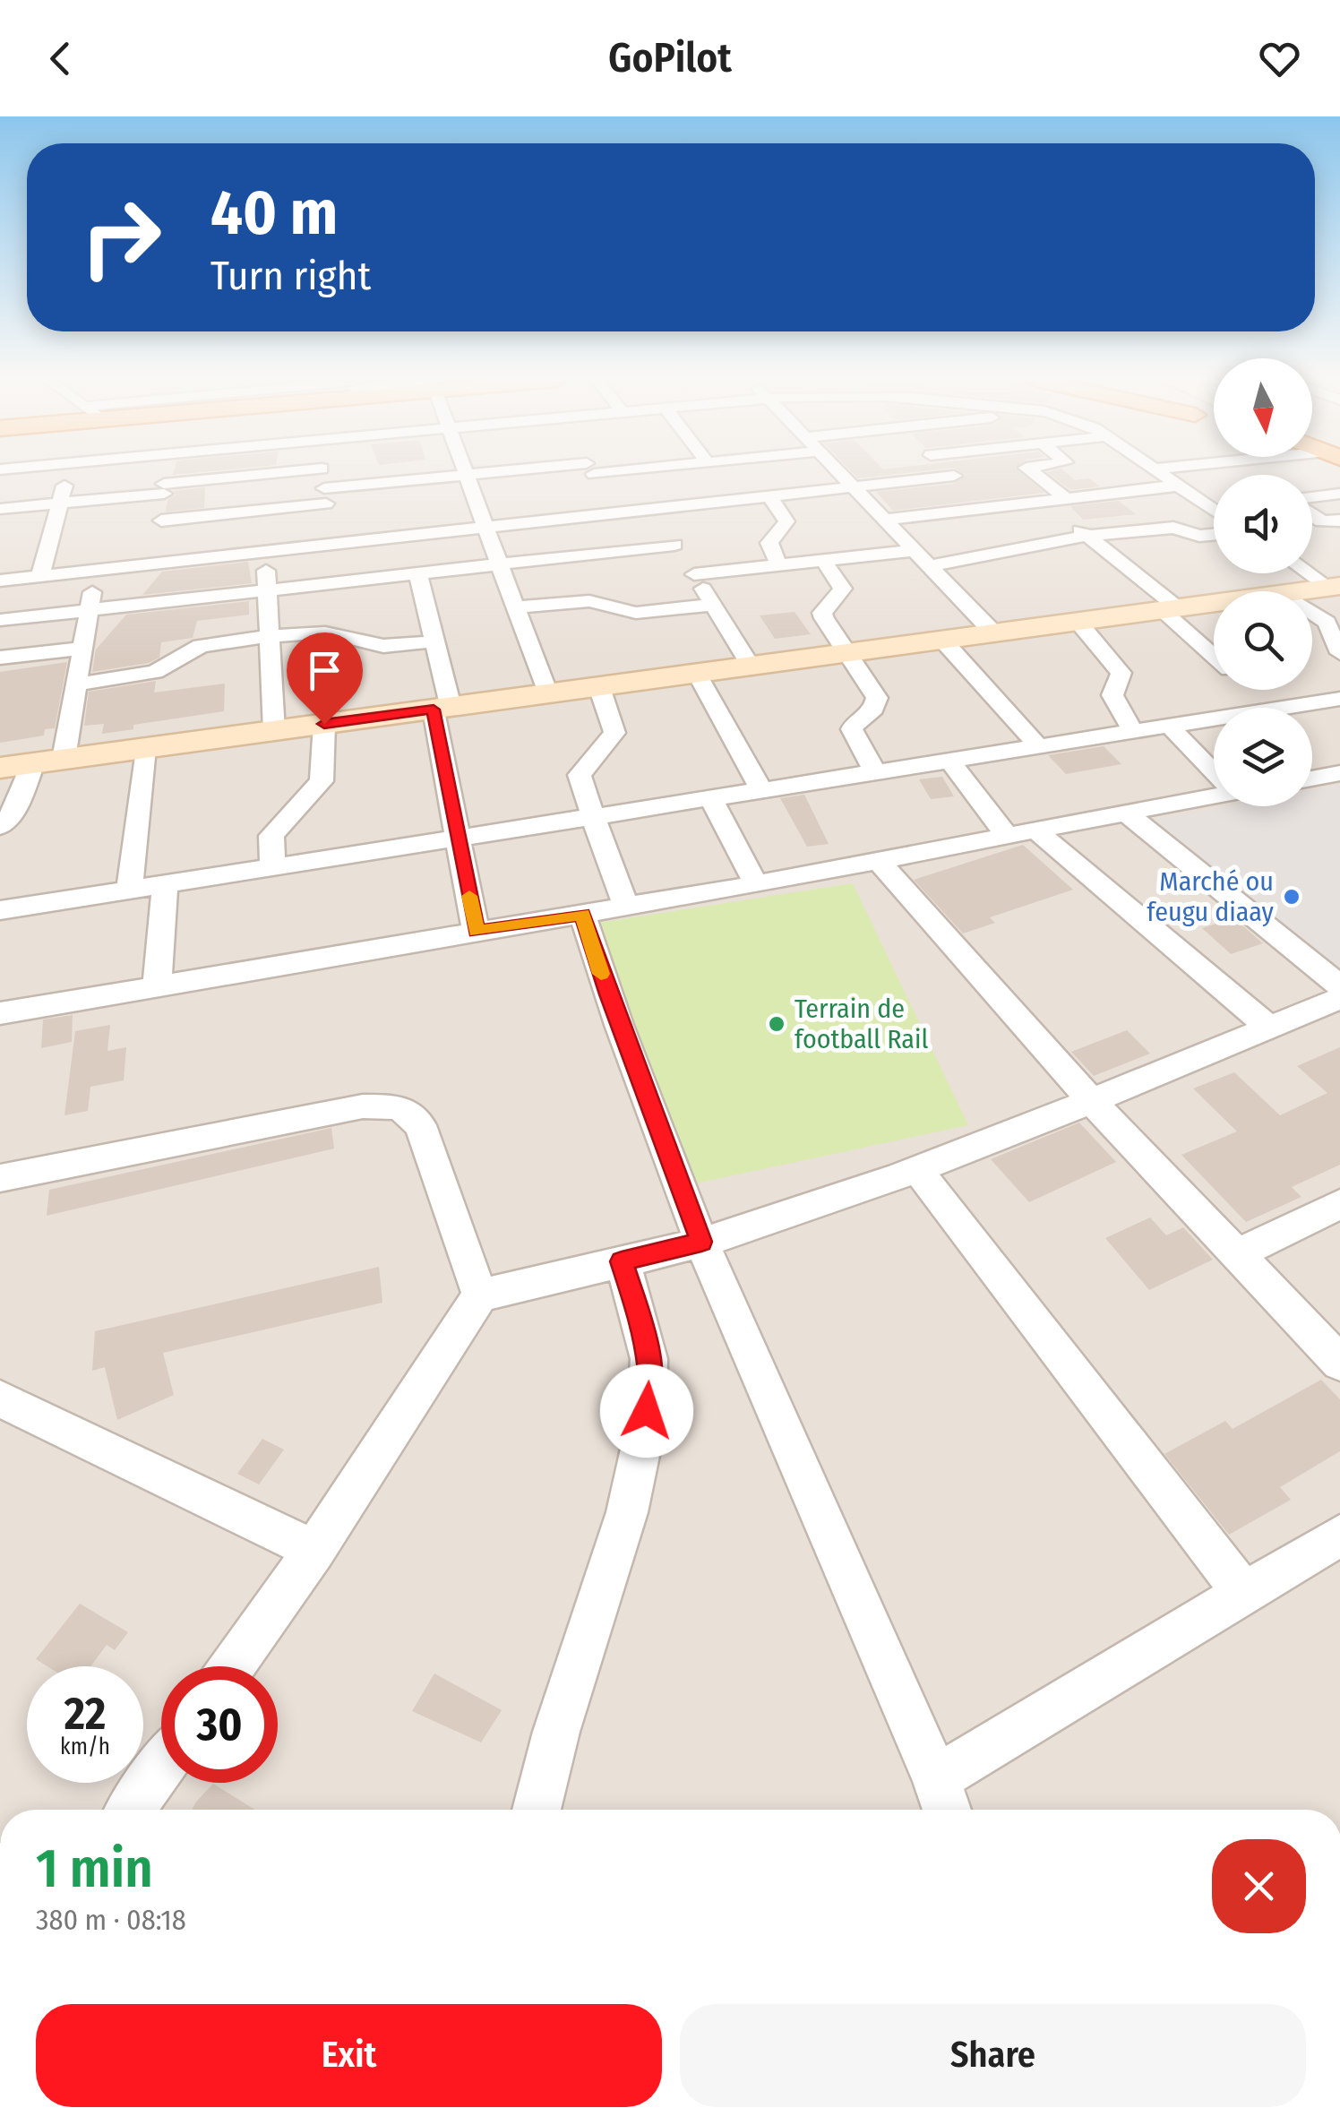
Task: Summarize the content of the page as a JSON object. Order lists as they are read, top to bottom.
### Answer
{
  "places": ["Marché ou feugu diaay", "Terrain de football Rail"],
  "north": "bottom",
  "page": {
    "header": "GoPilot",
    "turn": ["40 m", "Turn right"],
    "speed": "22 km/h",
    "limit": "30",
    "heading": ["1 min", "380 m · 08:18"],
    "buttons": ["Exit", "Share"]
  }
}
